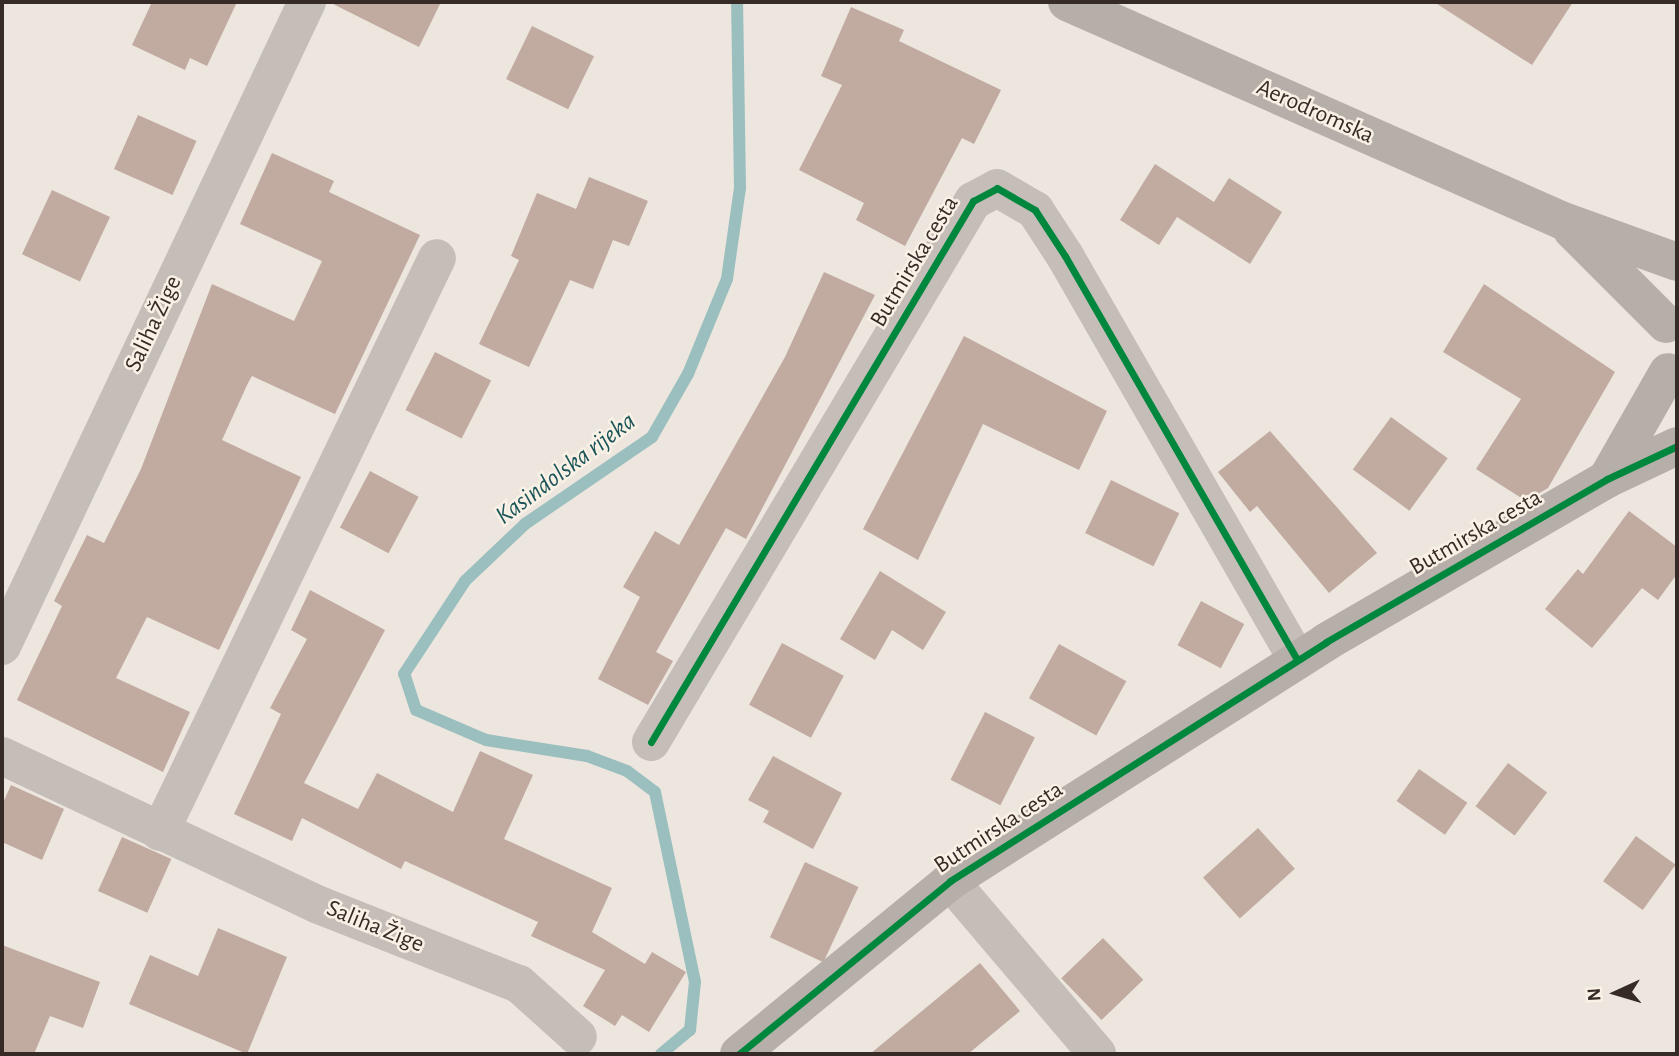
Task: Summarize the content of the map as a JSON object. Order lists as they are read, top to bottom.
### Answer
{
  "streets": {
    "street": ["Aerodromska", "Butmirska cesta", "Saliha Žige"]
  },
  "water": ["Kasindolska rijeka"],
  "north": "left"
}
